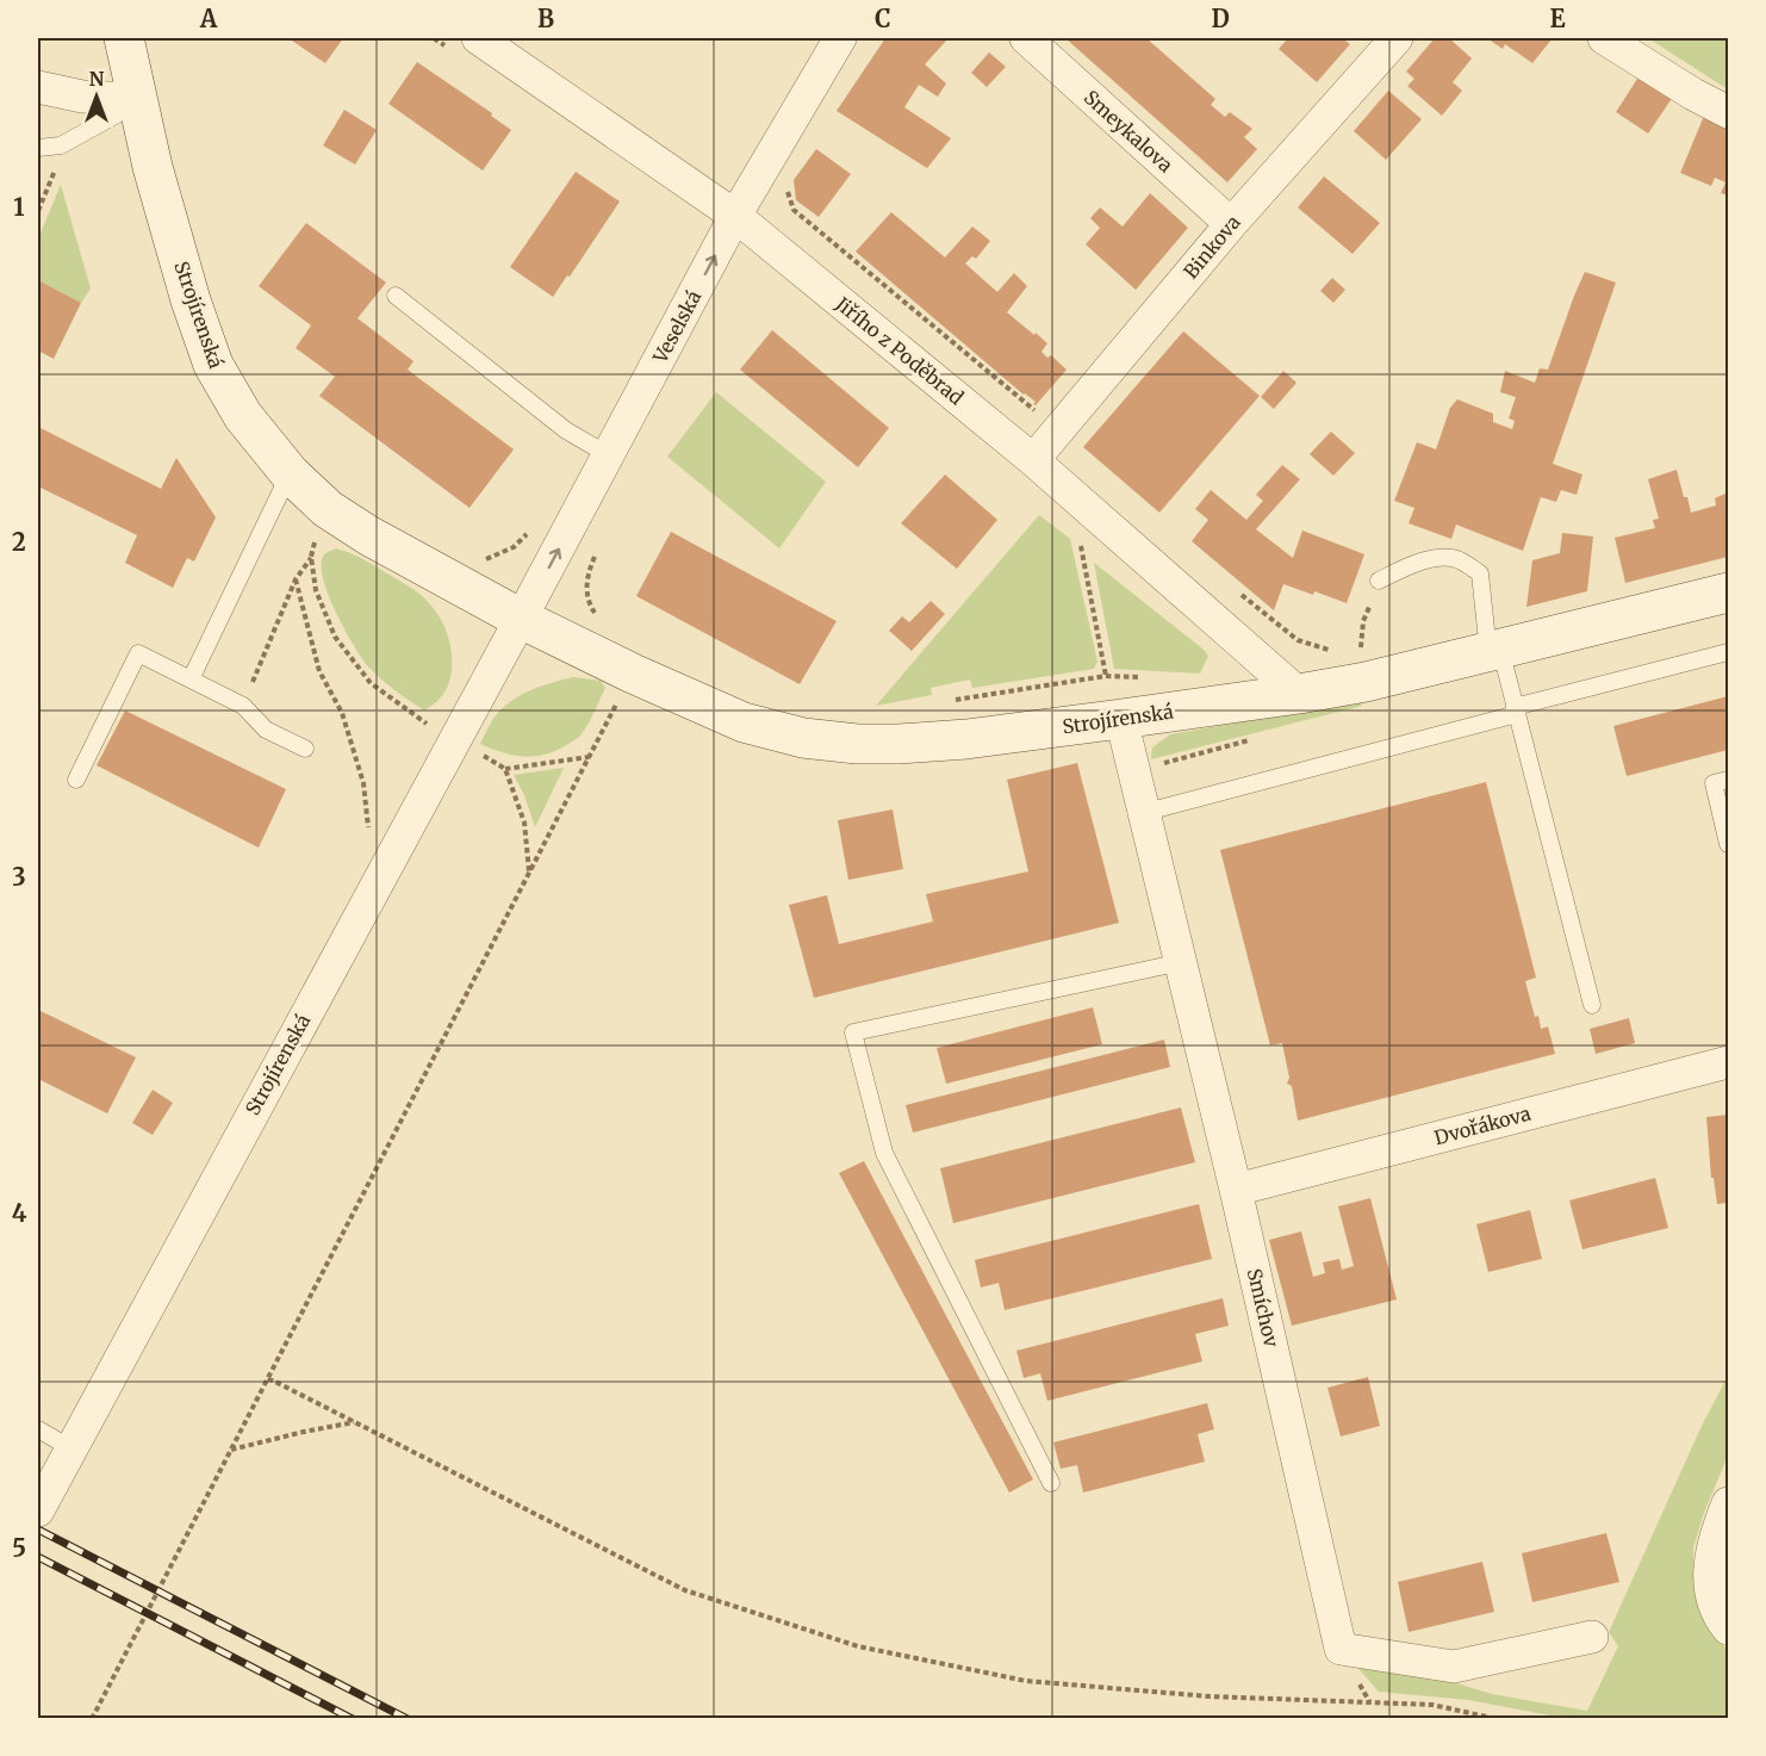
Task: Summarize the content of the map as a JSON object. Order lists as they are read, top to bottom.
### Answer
{
  "streets": {
    "street": [
      "Smeykalova",
      "Binkova",
      "Strojírenská",
      "Veselská",
      "Jiřího z Poděbrad",
      "Dvořákova",
      "Smíchov"
    ]
  },
  "crossings": [
    ["Smeykalova", "Binkova"],
    ["Binkova", "Jiřího z Poděbrad"],
    ["Strojírenská", "Veselská"],
    ["Strojírenská", "Jiřího z Poděbrad"],
    ["Strojírenská", "Smíchov"],
    ["Veselská", "Jiřího z Poděbrad"],
    ["Dvořákova", "Smíchov"]
  ],
  "one_way": ["Veselská"],
  "north": "top",
  "grid": {
    "columns": [
      "A",
      "B",
      "C",
      "D",
      "E"
    ],
    "rows": [
      "1",
      "2",
      "3",
      "4",
      "5"
    ]
  }
}
